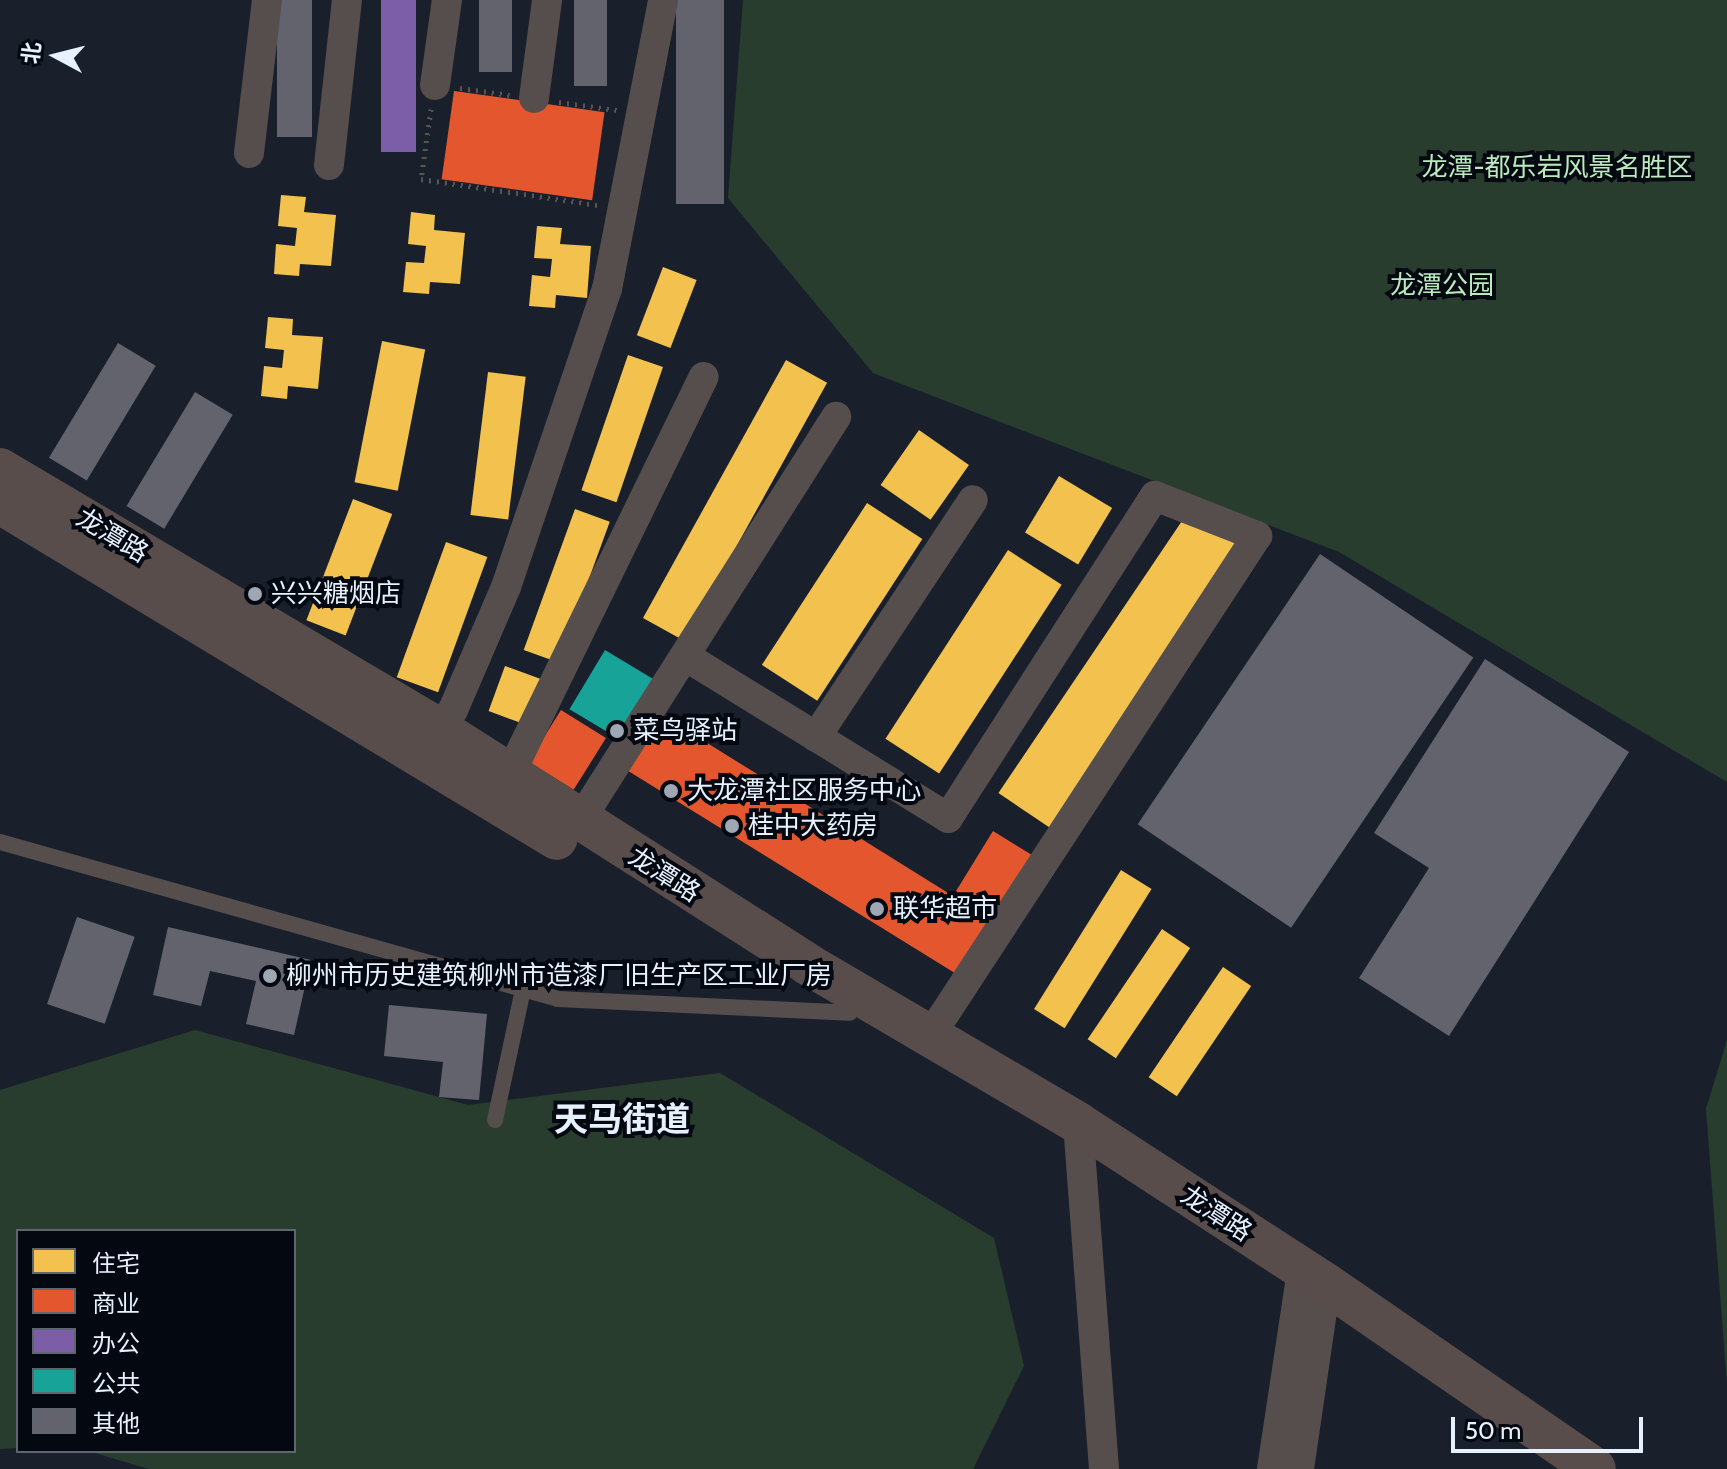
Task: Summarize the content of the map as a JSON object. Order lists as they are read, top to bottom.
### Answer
{
  "streets": {
    "street": ["龙潭路"]
  },
  "districts": ["天马街道"],
  "parks": ["龙潭-都乐岩风景名胜区", "龙潭公园"],
  "places": [
    "兴兴糖烟店",
    "菜鸟驿站",
    "大龙潭社区服务中心",
    "桂中大药房",
    "联华超市",
    "柳州市历史建筑柳州市造漆厂旧生产区工业厂房"
  ],
  "legend": [
    "住宅",
    "商业",
    "办公",
    "公共",
    "其他"
  ],
  "scale_bar": "50 m",
  "north": "left"
}
